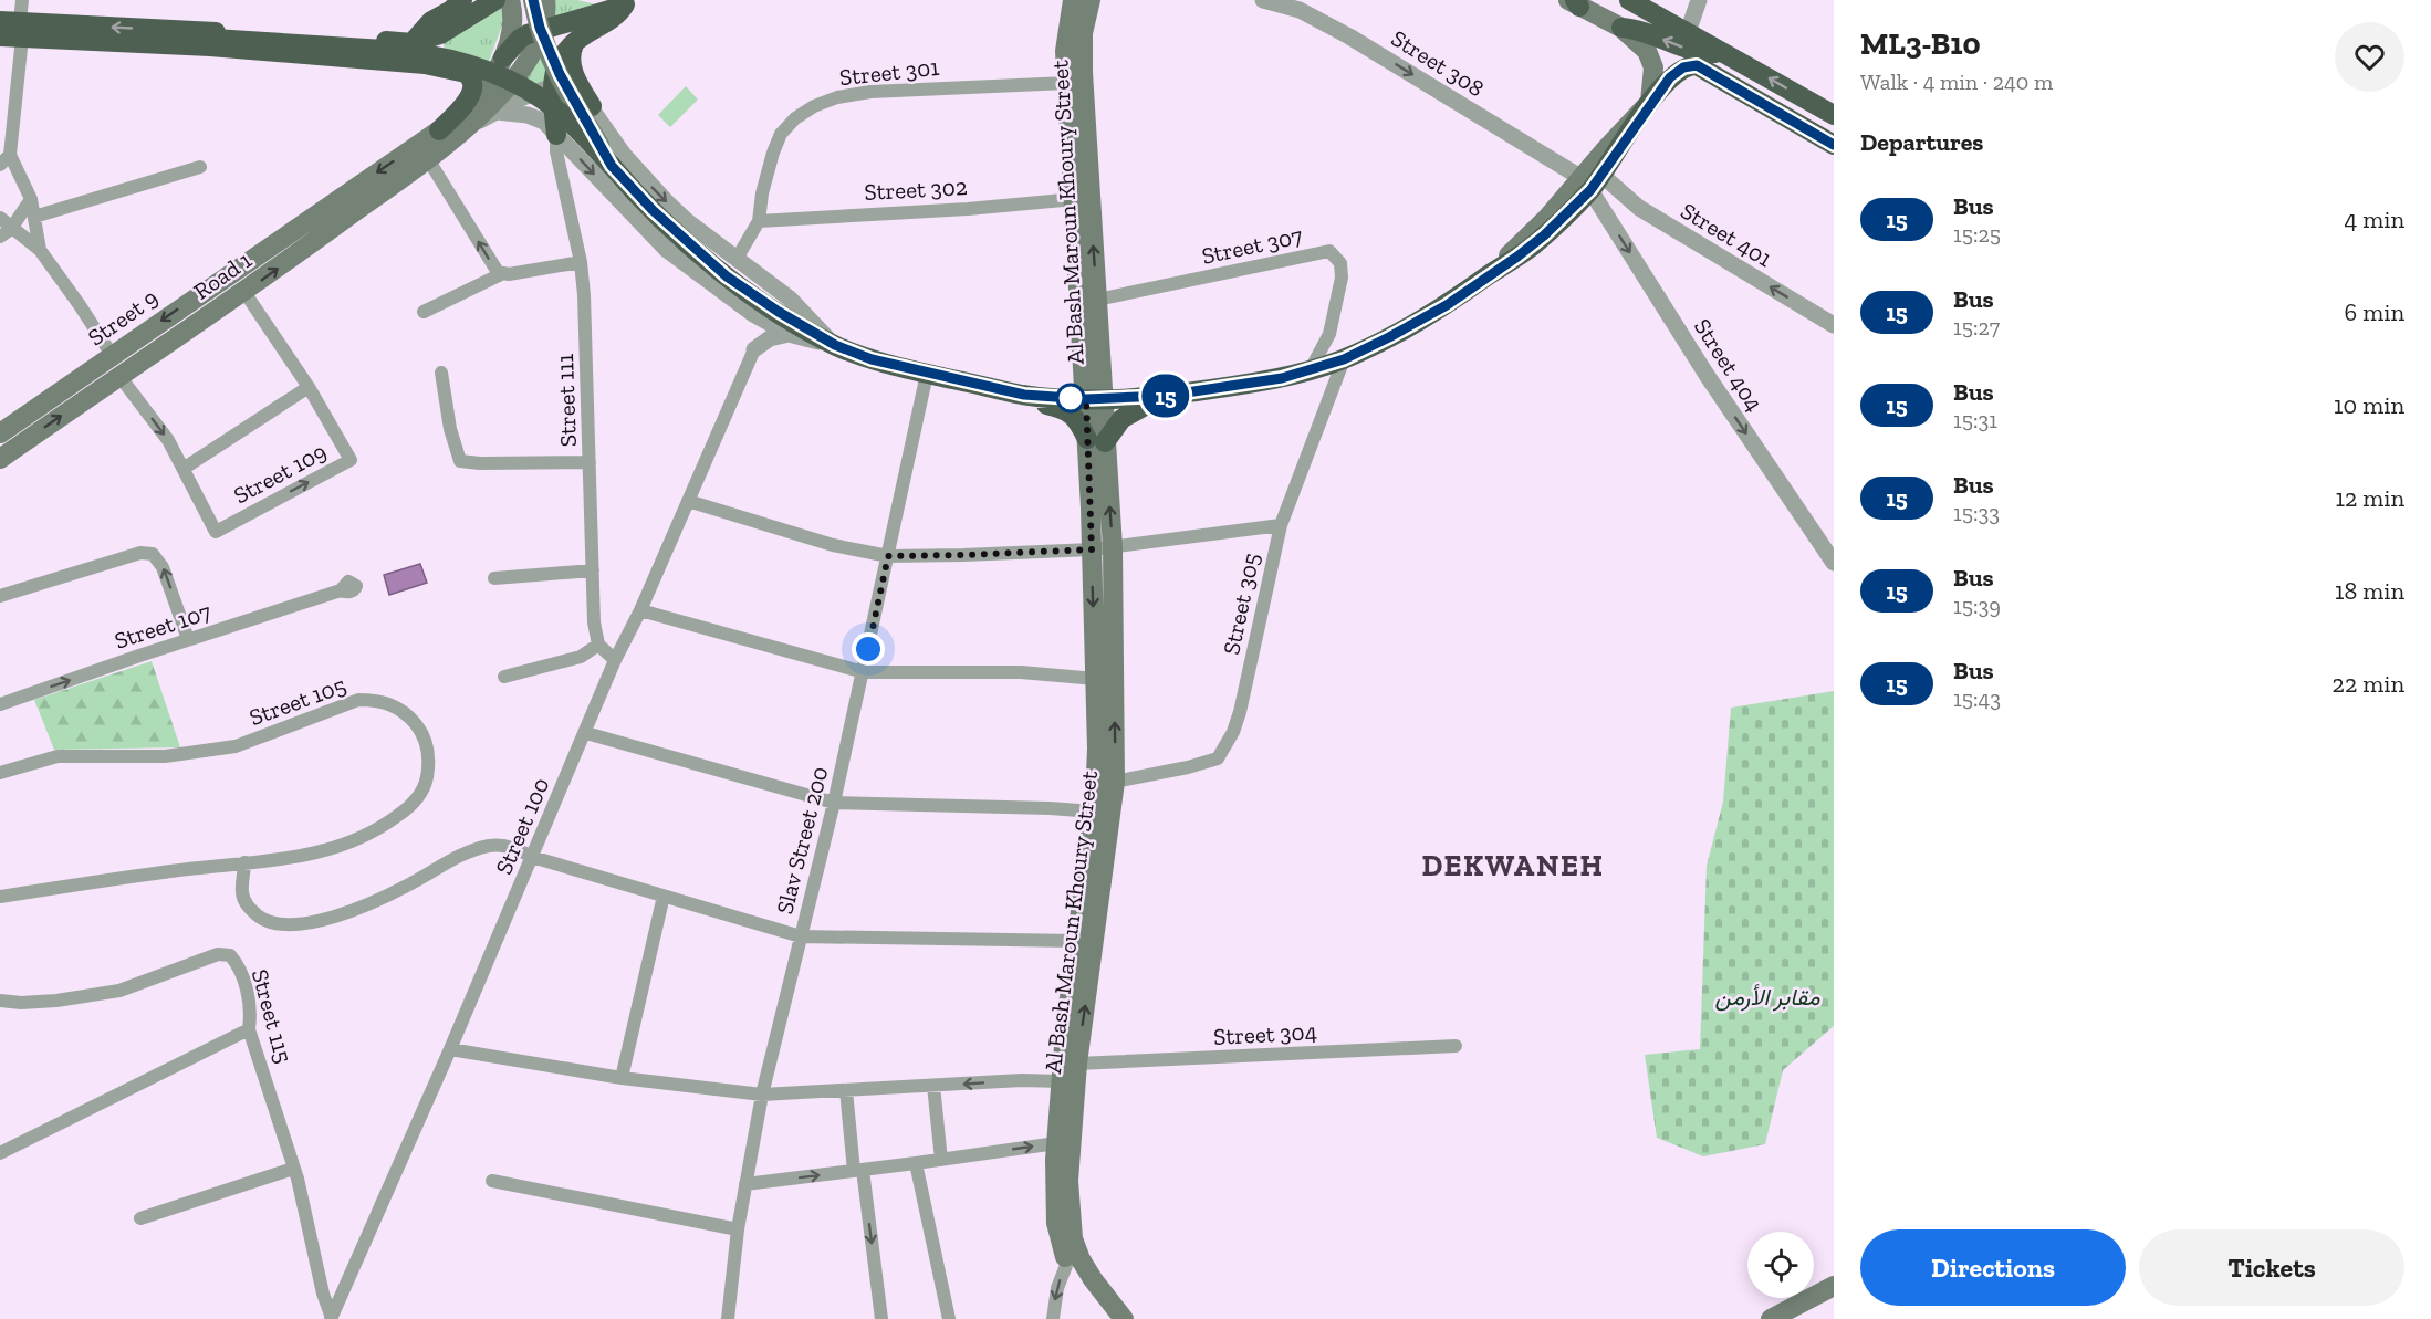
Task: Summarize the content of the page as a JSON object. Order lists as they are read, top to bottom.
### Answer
{
  "streets": {
    "main road": ["Al Bash Maroun Khoury Street", "Road 1", "Street 9"],
    "street": [
      "Street 308",
      "Street 301",
      "Street 302",
      "Street 401",
      "Street 307",
      "Street 404",
      "Street 111",
      "Street 109",
      "Street 305",
      "Street 107",
      "Street 105",
      "Street 100",
      "Slav Street 200",
      "Street 115",
      "Street 304"
    ]
  },
  "crossings": [
    ["Street 308", "Street 401"],
    ["Street 308", "Street 404"],
    ["Street 301", "Street 302"],
    ["Street 301", "Al Bash Maroun Khoury Street"],
    ["Street 302", "Al Bash Maroun Khoury Street"],
    ["Al Bash Maroun Khoury Street", "Street 307"],
    ["Al Bash Maroun Khoury Street", "Street 305"],
    ["Al Bash Maroun Khoury Street", "Street 304"],
    ["Street 401", "Street 404"],
    ["Road 1", "Street 109"],
    ["Street 100", "Street 115"]
  ],
  "one_way": [
    "Street 308",
    "Street 401",
    "Road 1",
    "Street 9",
    "Street 404",
    "Street 107"
  ],
  "districts": ["DEKWANEH"],
  "parks": ["مقابر الأرمن"],
  "lines": ["bus line 15"],
  "page": {
    "on_map": "15",
    "heading": [
      ["ML3-B10", "Walk · 4 min · 240 m"],
      "Departures"
    ],
    "list": [
      {
        "mark": "15",
        "name": "Bus",
        "note": "15:25",
        "value": "4 min"
      },
      {
        "mark": "15",
        "name": "Bus",
        "note": "15:27",
        "value": "6 min"
      },
      {
        "mark": "15",
        "name": "Bus",
        "note": "15:31",
        "value": "10 min"
      },
      {
        "mark": "15",
        "name": "Bus",
        "note": "15:33",
        "value": "12 min"
      },
      {
        "mark": "15",
        "name": "Bus",
        "note": "15:39",
        "value": "18 min"
      },
      {
        "mark": "15",
        "name": "Bus",
        "note": "15:43",
        "value": "22 min"
      }
    ],
    "buttons": ["Directions", "Tickets"]
  }
}
